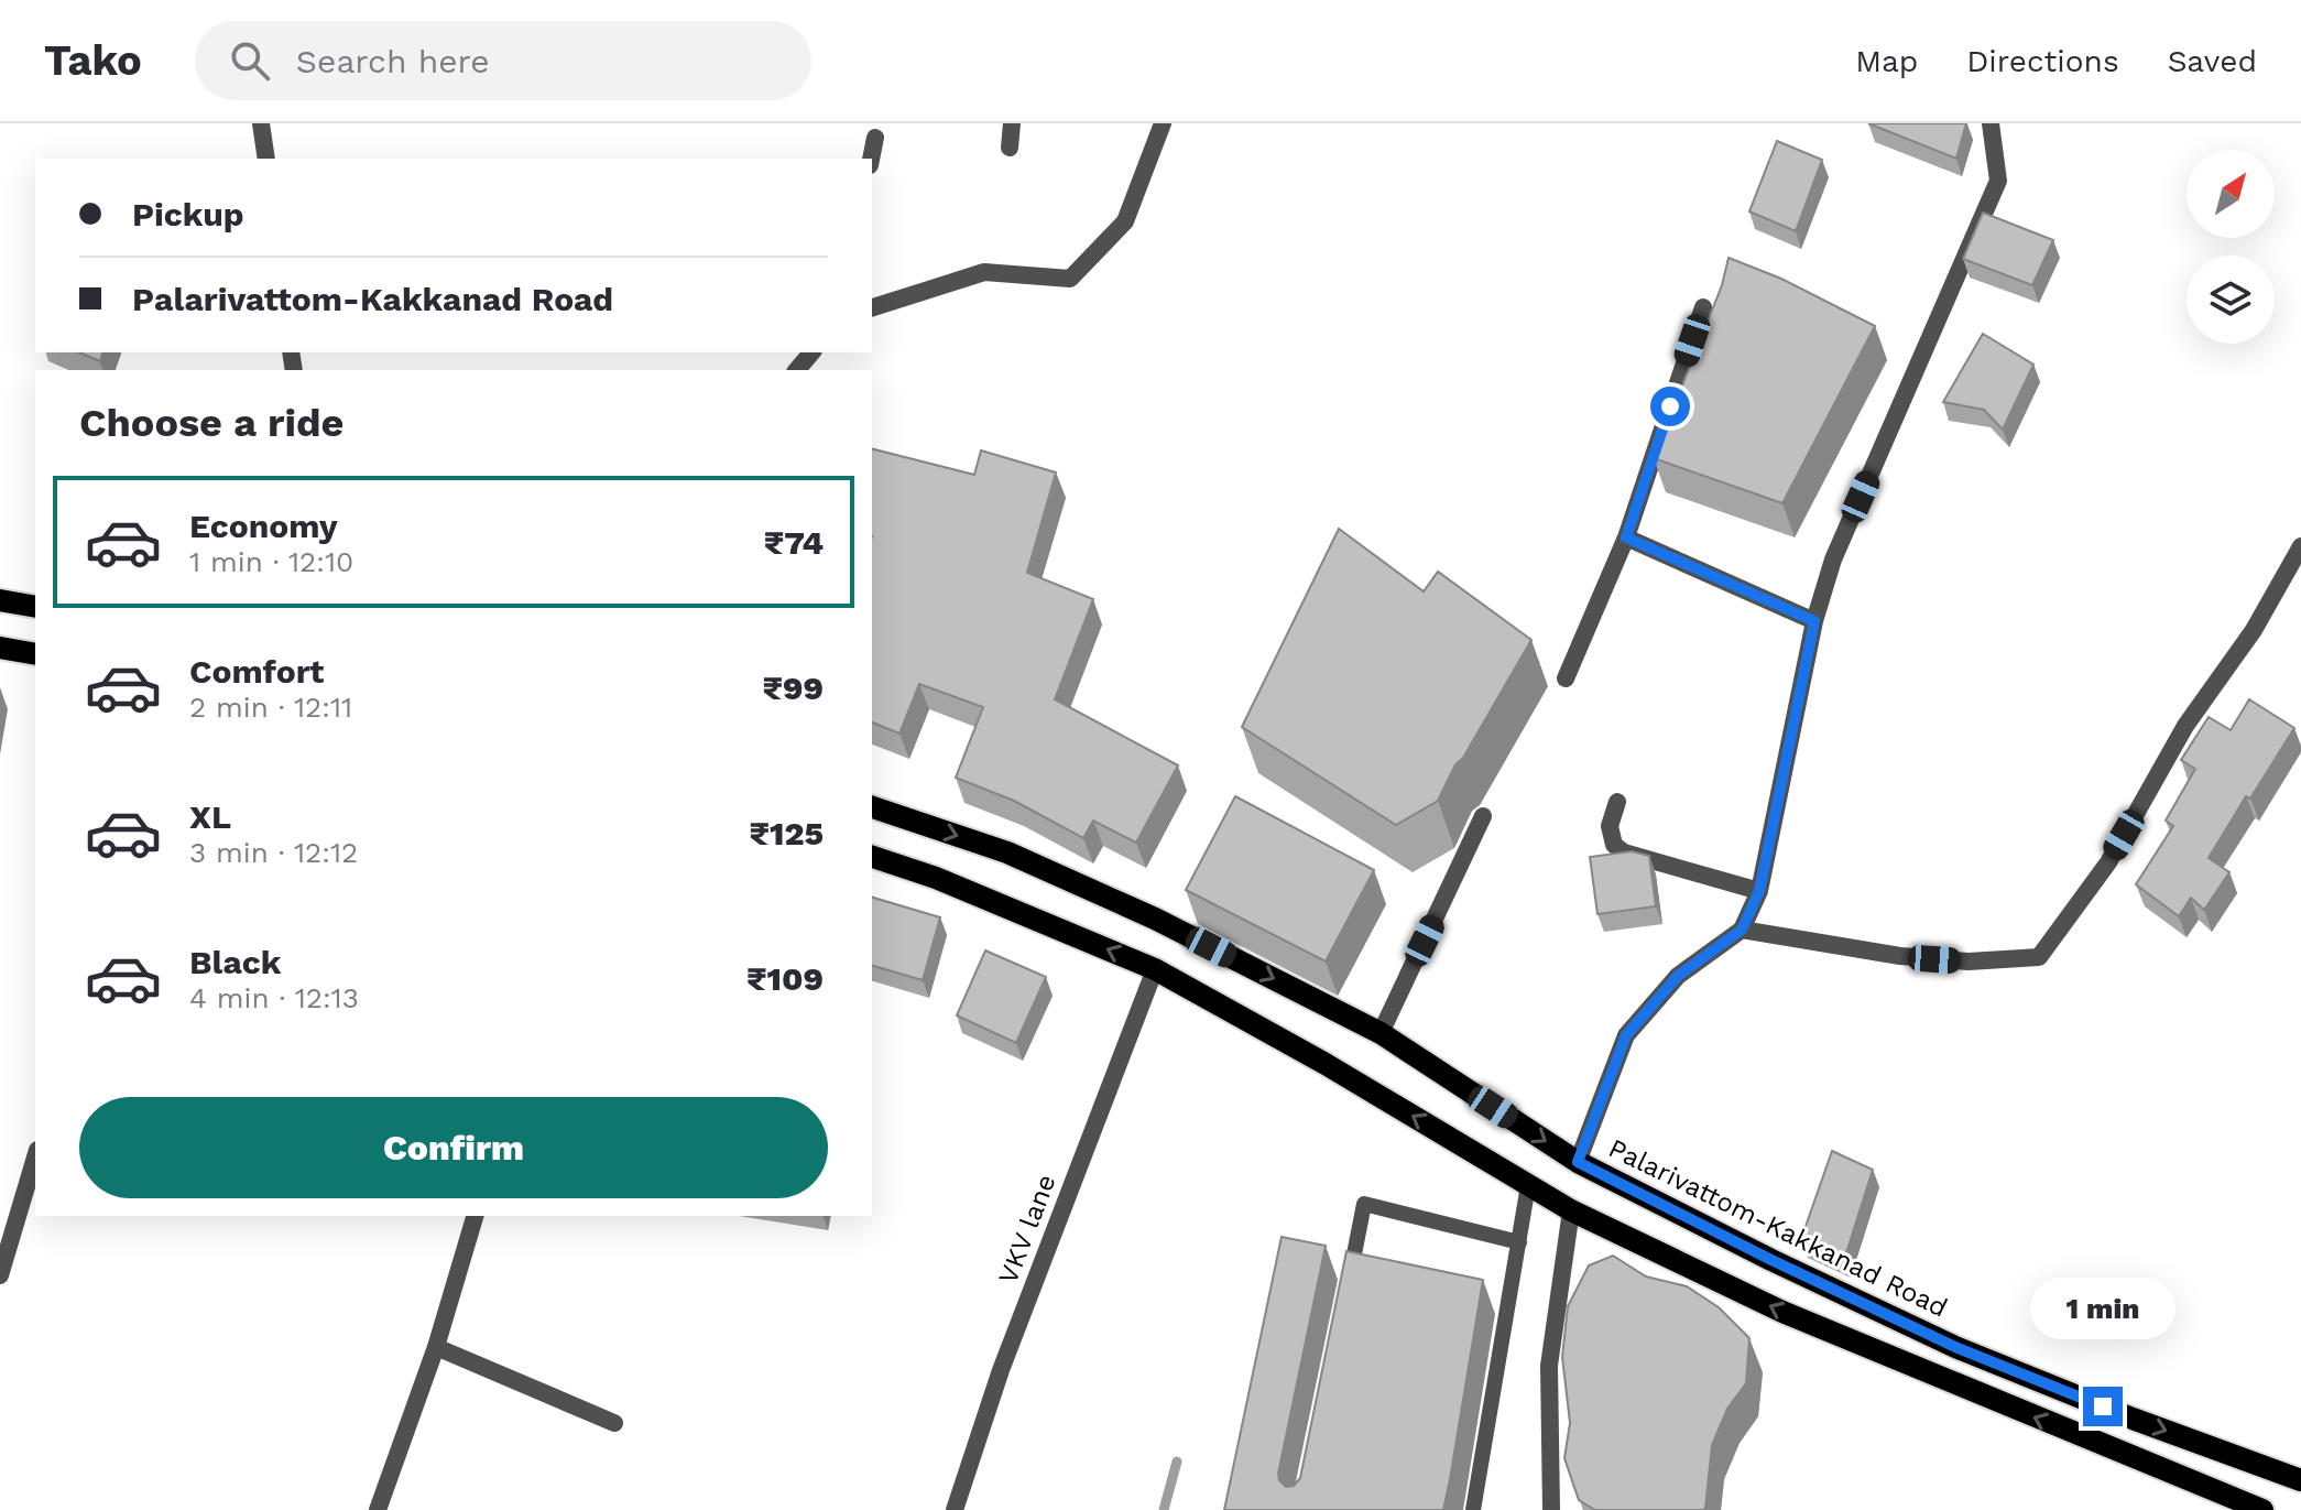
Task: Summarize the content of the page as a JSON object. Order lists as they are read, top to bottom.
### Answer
{
  "streets": {
    "main road": ["Palarivattom-Kakkanad Road"],
    "street": ["VKV lane"]
  },
  "north": "top right",
  "page": {
    "header": "Tako",
    "search": "Search here",
    "nav": ["Map", "Directions", "Saved"],
    "banner": ["Pickup", "Palarivattom-Kakkanad Road"],
    "heading": "Choose a ride",
    "list": [
      {
        "name": "Economy",
        "note": "1 min · 12:10",
        "value": "₹74"
      },
      {
        "name": "Comfort",
        "note": "2 min · 12:11",
        "value": "₹99"
      },
      {
        "name": "XL",
        "note": "3 min · 12:12",
        "value": "₹125"
      },
      {
        "name": "Black",
        "note": "4 min · 12:13",
        "value": "₹109"
      }
    ],
    "buttons": "Confirm",
    "bubble": "1 min"
  }
}
